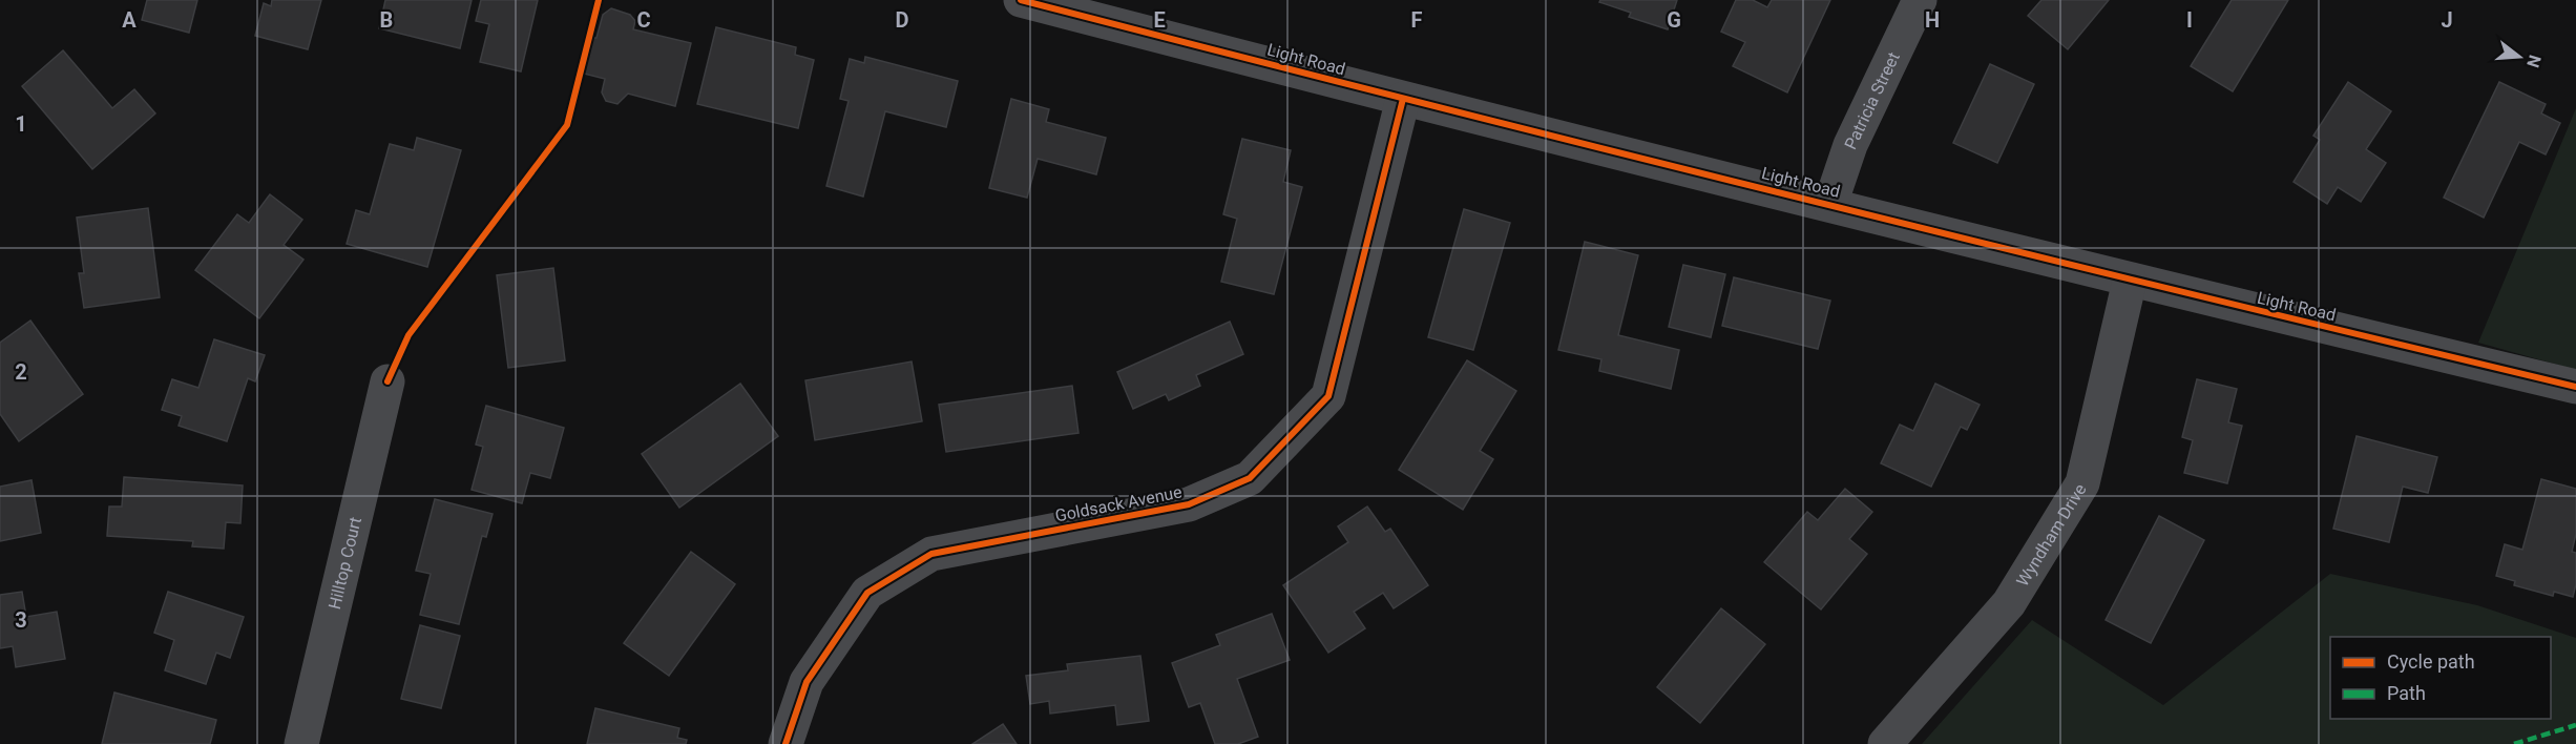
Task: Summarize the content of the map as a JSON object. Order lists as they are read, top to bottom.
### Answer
{
  "streets": {
    "street": [
      "Light Road",
      "Patricia Street",
      "Goldsack Avenue",
      "Wyndham Drive",
      "Hilltop Court"
    ]
  },
  "crossings": [
    ["Light Road", "Patricia Street"],
    ["Light Road", "Goldsack Avenue"],
    ["Light Road", "Wyndham Drive"]
  ],
  "legend": ["Cycle path", "Path"],
  "north": "right",
  "grid": {
    "columns": [
      "A",
      "B",
      "C",
      "D",
      "E",
      "F",
      "G",
      "H",
      "I",
      "J"
    ],
    "rows": ["1", "2", "3"]
  }
}
